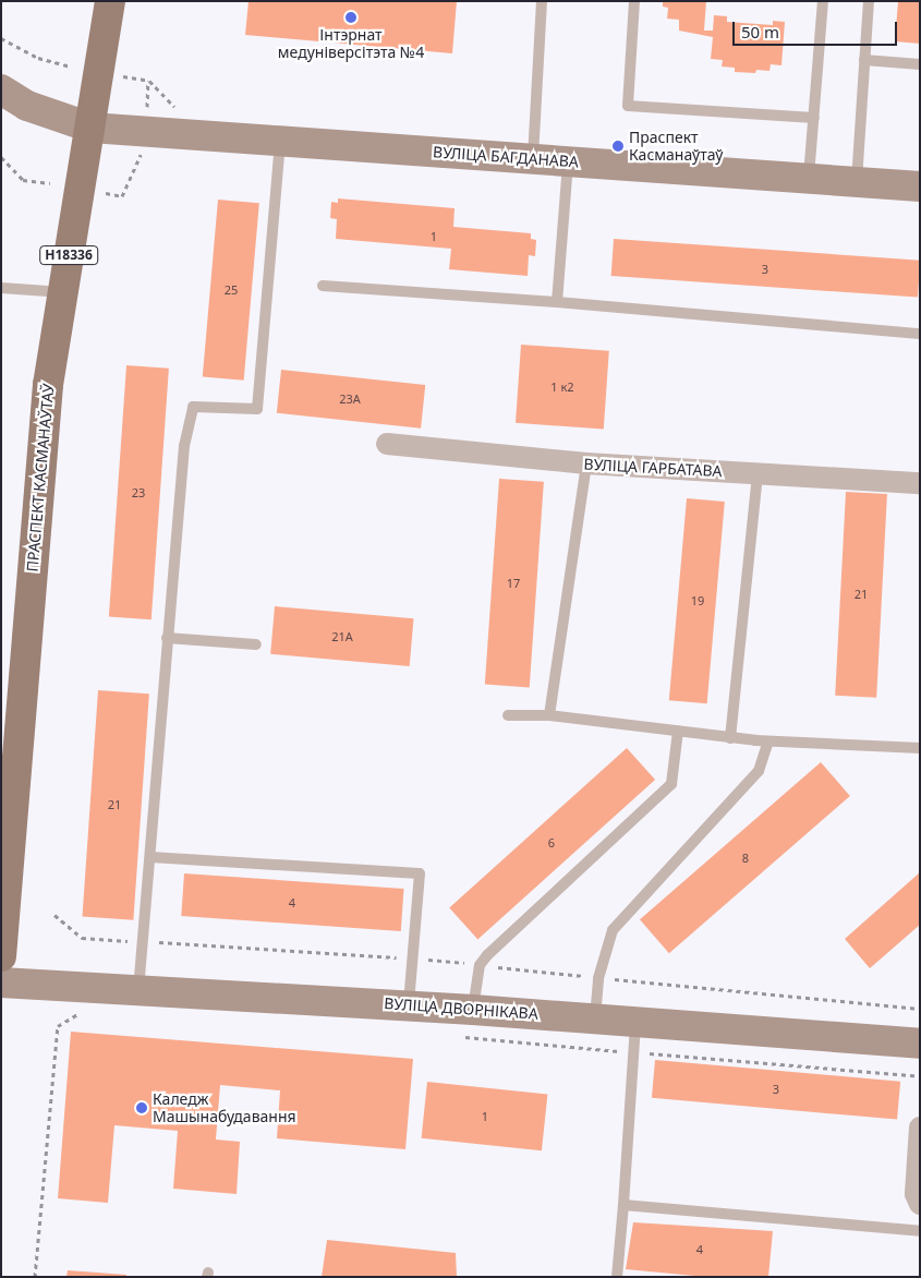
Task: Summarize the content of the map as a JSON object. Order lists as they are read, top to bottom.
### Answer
{
  "streets": {
    "main road": ["Н18336", "ПРАСПЕКТ КАСМАНАЎТАЎ"],
    "street": ["ВУЛІЦА БАГДАНАВА", "ВУЛІЦА ГАРБАТАВА", "ВУЛІЦА ДВОРНІКАВА"]
  },
  "crossings": [
    ["ВУЛІЦА БАГДАНАВА", "ПРАСПЕКТ КАСМАНАЎТАЎ"]
  ],
  "places": ["Інтэрнат медуніверсітэта №4", "Праспект Касманаўтаў", "Каледж Машынабудавання"],
  "house_numbers": [
    "1",
    "3",
    "25",
    "1 к2",
    "23А",
    "23",
    "17",
    "21",
    "19",
    "21А",
    "21",
    "6",
    "8",
    "4",
    "3",
    "1",
    "4"
  ],
  "scale_bar": "50 m"
}
